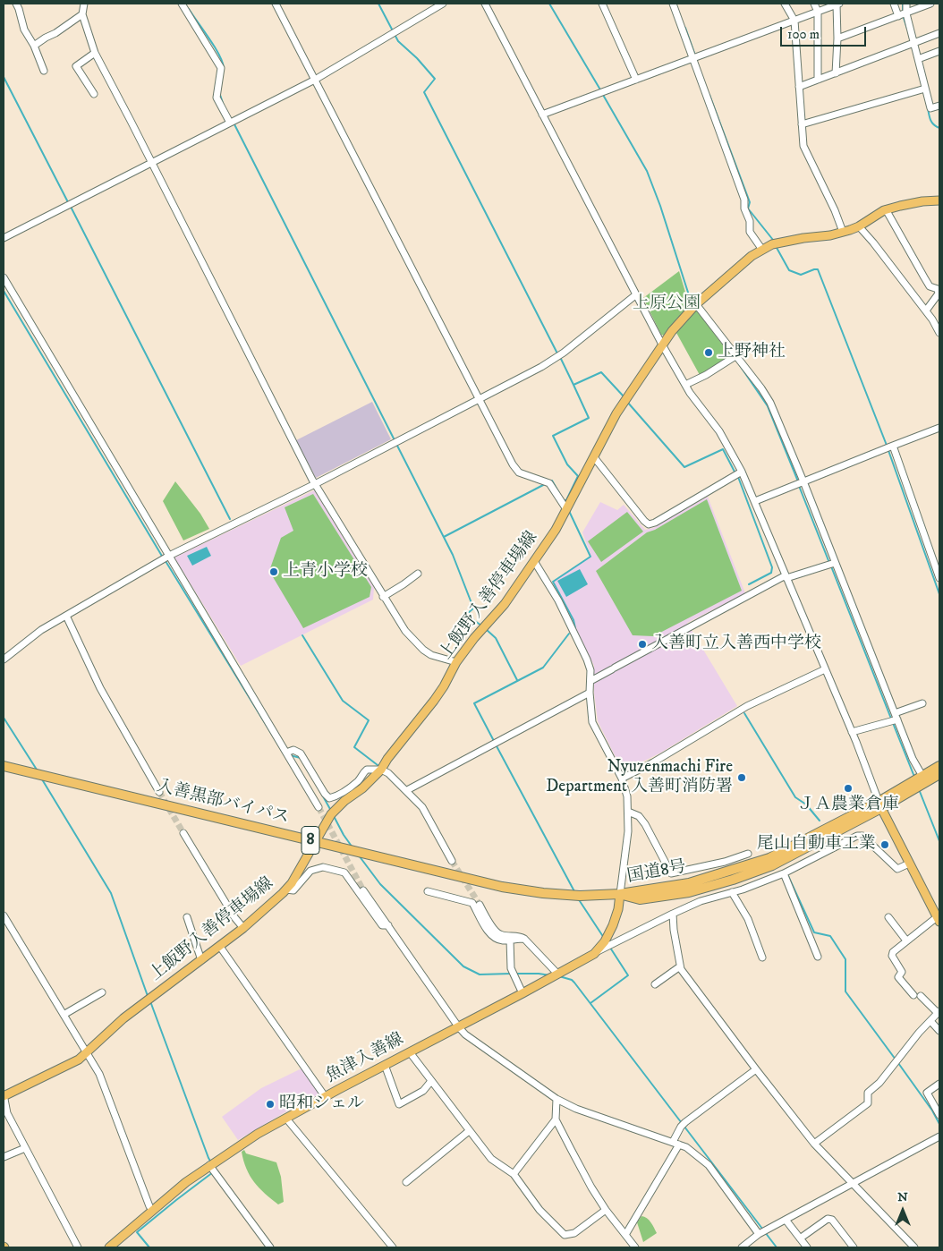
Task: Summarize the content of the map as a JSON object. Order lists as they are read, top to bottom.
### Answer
{
  "streets": {
    "highway": ["入善黒部バイパス", "8", "国道8号"],
    "main road": ["上飯野入善停車場線", "魚津入善線"]
  },
  "crossings": [
    ["上飯野入善停車場線", "入善黒部バイパス"],
    ["入善黒部バイパス", "国道8号"],
    ["入善黒部バイパス", "魚津入善線"],
    ["国道8号", "魚津入善線"]
  ],
  "parks": ["上原公園"],
  "places": [
    "上野神社",
    "上青小学校",
    "入善町立入善西中学校",
    "Nyuzenmachi Fire Department 入善町消防署",
    "ＪＡ農業倉庫",
    "尾山自動車工業",
    "昭和シェル"
  ],
  "scale_bar": "100 m",
  "north": "top"
}
